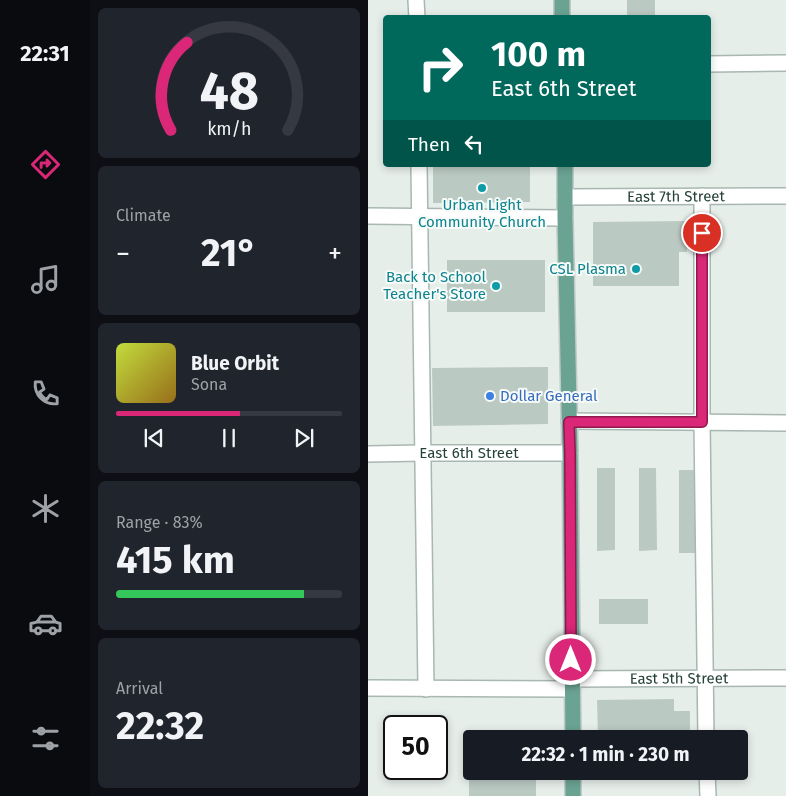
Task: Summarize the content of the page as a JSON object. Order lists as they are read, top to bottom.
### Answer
{
  "streets": {
    "street": ["East 7th Street", "East 6th Street", "East 5th Street"]
  },
  "places": [
    "Urban Light Community Church",
    "CSL Plasma",
    "Back to School Teacher's Store",
    "Dollar General"
  ],
  "page": {
    "tabs": "22:31",
    "turn": ["100 m", "East 6th Street"],
    "then": "Then",
    "tile": [
      "Climate",
      ["Range · 83%", "415 km"],
      ["Arrival", "22:32"]
    ],
    "heat": ["−", "21°", "+"],
    "song": ["Blue Orbit", "Sona"],
    "limit": "50",
    "trip": "22:32 · 1 min · 230 m",
    "gauge": ["48", "km/h"]
  }
}
